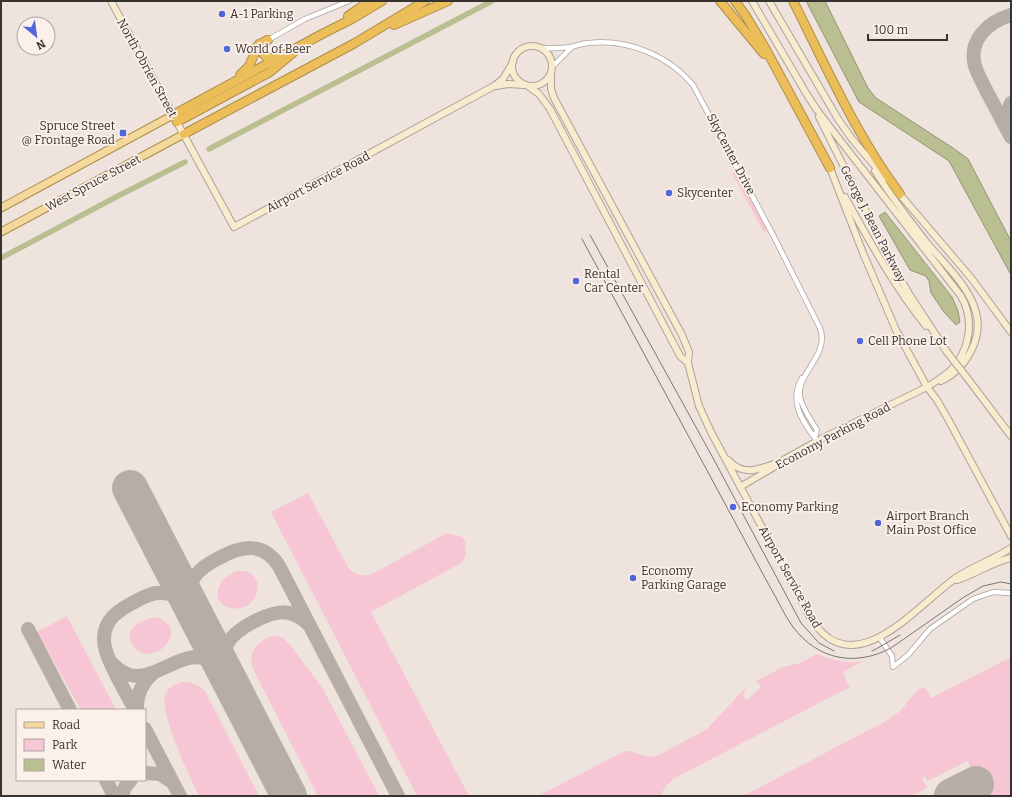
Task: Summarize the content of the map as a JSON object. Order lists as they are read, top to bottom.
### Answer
{
  "streets": {
    "main road": ["West Spruce Street"],
    "street": [
      "North Obrien Street",
      "SkyCenter Drive",
      "Airport Service Road",
      "George J. Bean Parkway",
      "Economy Parking Road"
    ]
  },
  "crossings": [
    ["North Obrien Street", "Airport Service Road"],
    ["North Obrien Street", "West Spruce Street"],
    ["SkyCenter Drive", "Airport Service Road"],
    ["SkyCenter Drive", "Economy Parking Road"],
    ["Airport Service Road", "West Spruce Street"],
    ["Airport Service Road", "Economy Parking Road"]
  ],
  "places": {
    "other": [
      "A-1 Parking",
      "World of Beer",
      "Skycenter",
      "Rental Car Center",
      "Cell Phone Lot",
      "Economy Parking",
      "Airport Branch Main Post Office",
      "Economy Parking Garage"
    ],
    "transit": ["Spruce Street @ Frontage Road"]
  },
  "legend": ["Road", "Park", "Water"],
  "scale_bar": "100 m",
  "north": "bottom right"
}
